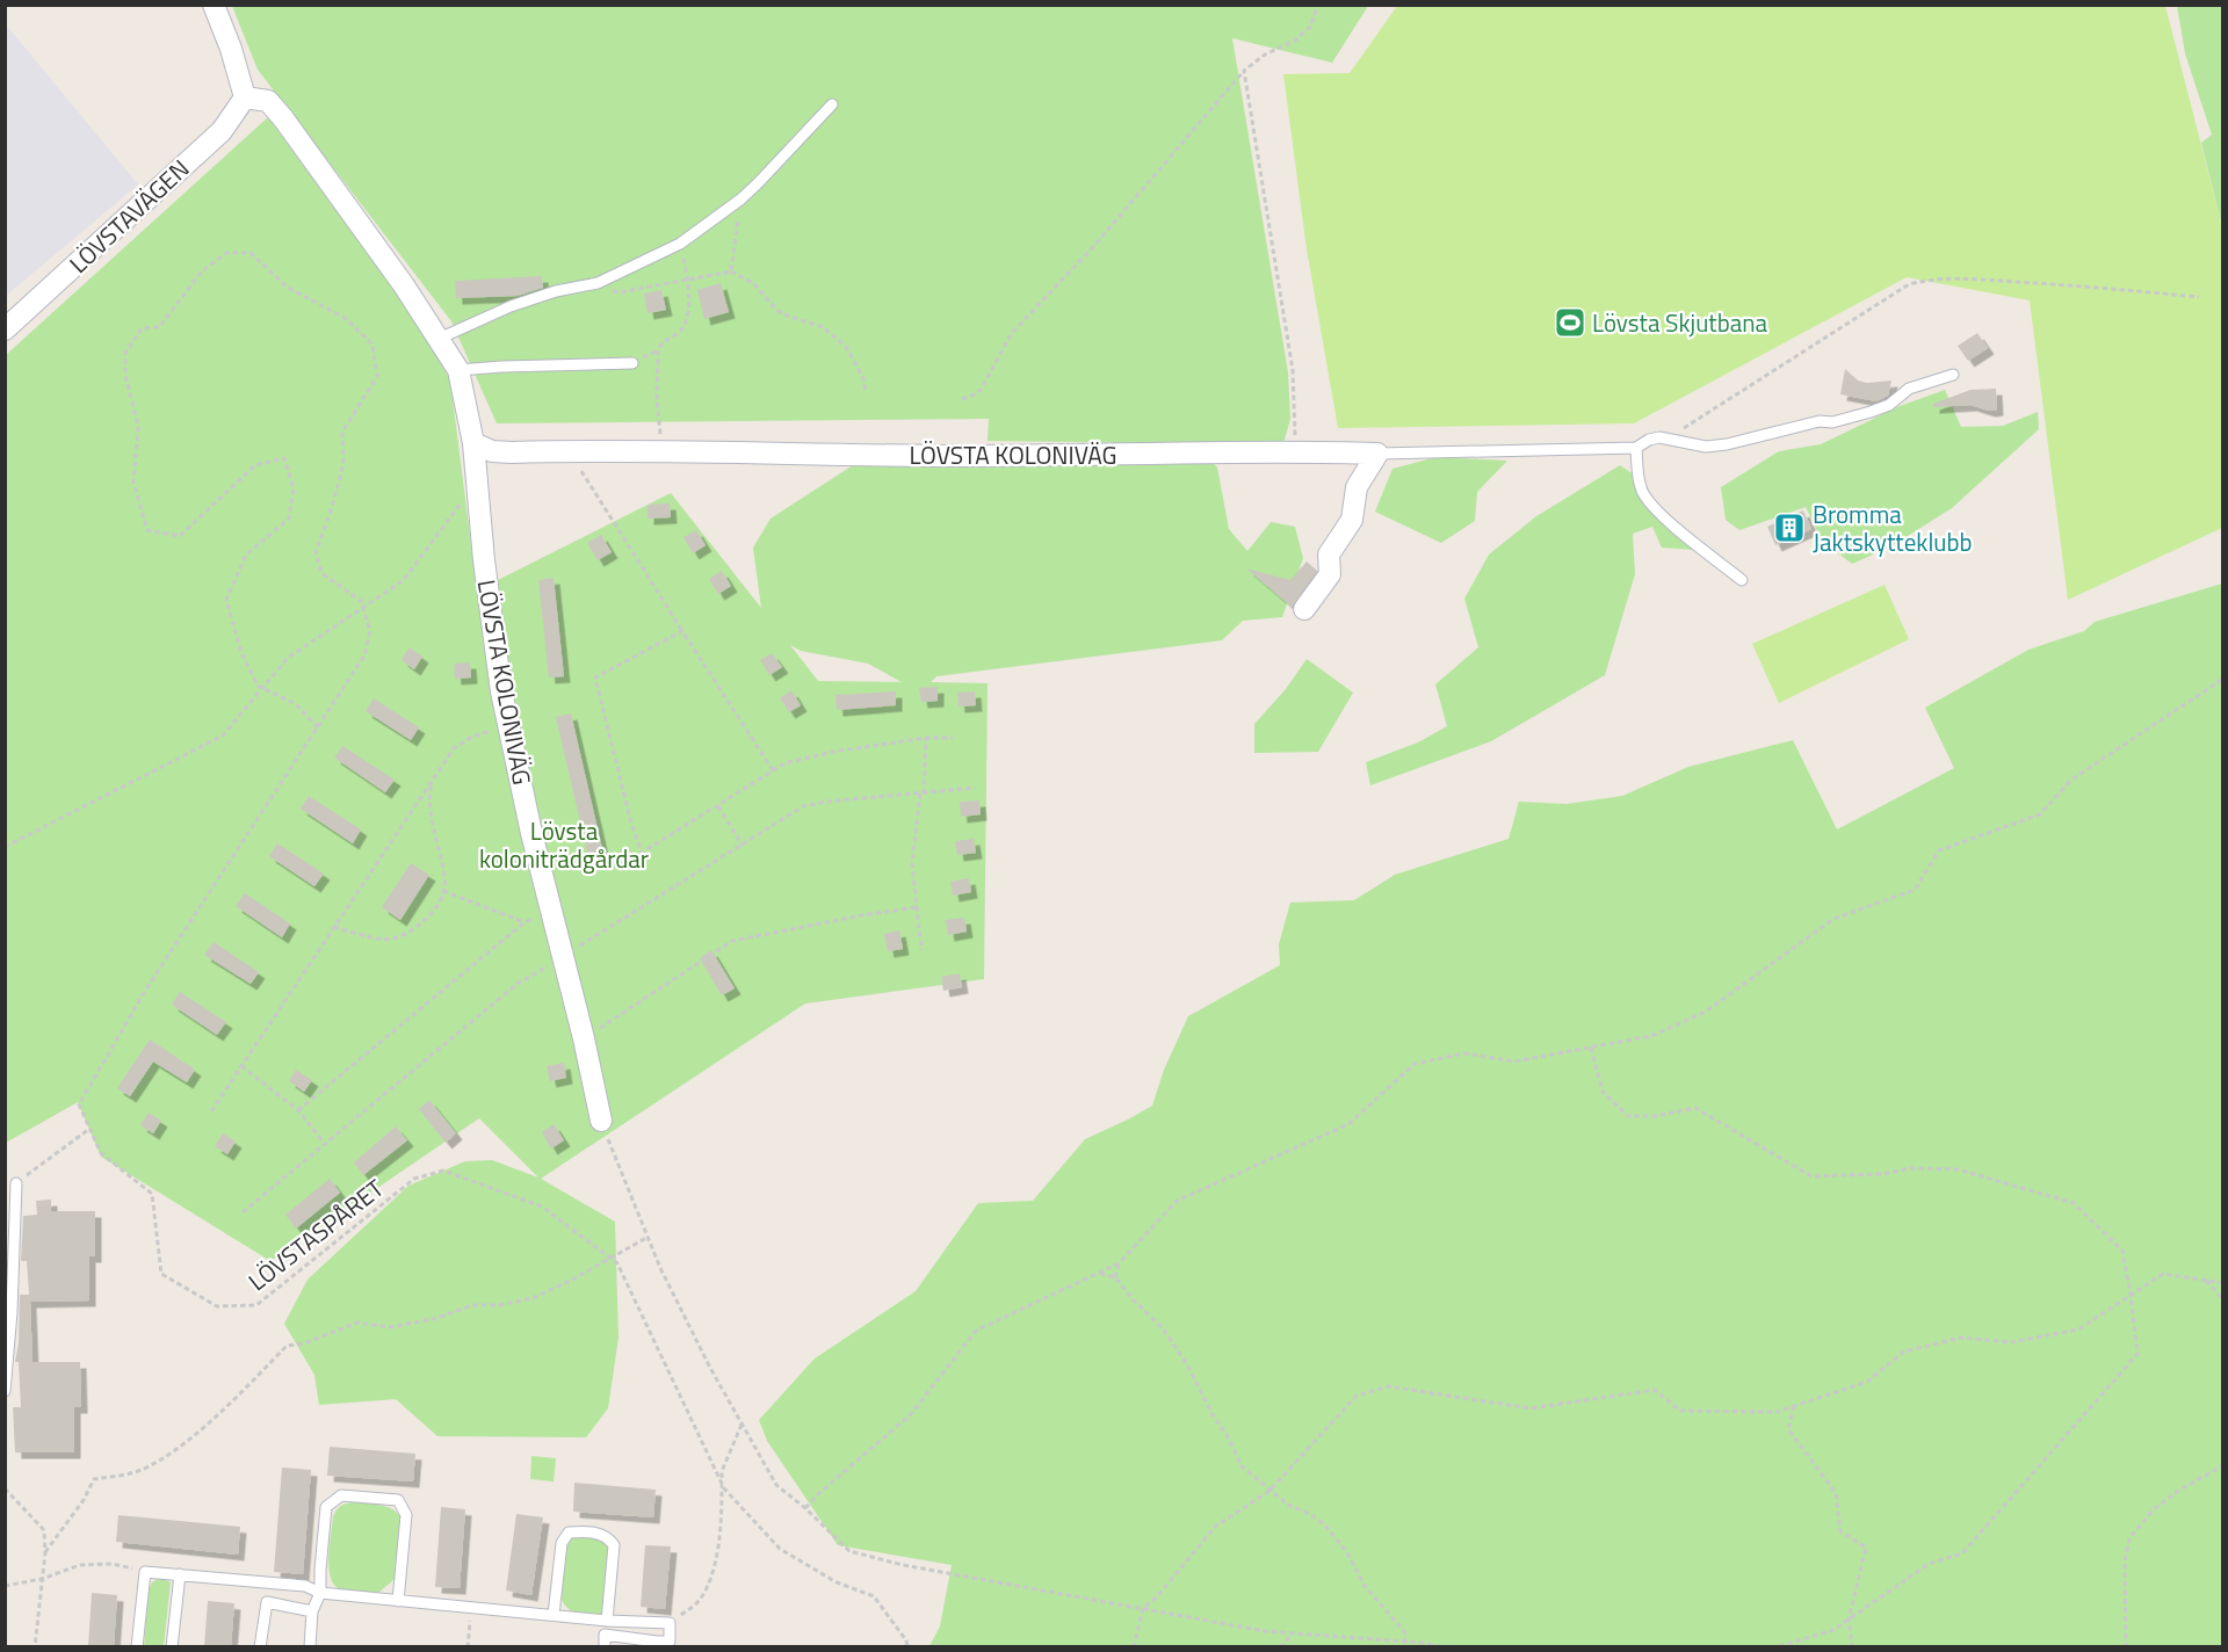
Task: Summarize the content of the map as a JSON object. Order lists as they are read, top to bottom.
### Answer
{
  "streets": {
    "street": ["LÖVSTAVÄGEN", "LÖVSTA KOLONIVÄG"],
    "path": ["LÖVSTASPÅRET"]
  },
  "crossings": [
    ["LÖVSTAVÄGEN", "LÖVSTA KOLONIVÄG"]
  ],
  "parks": ["Lövsta koloniträdgårdar"],
  "places": {
    "sports": ["Lövsta Skjutbana"],
    "building": ["Bromma Jaktskytteklubb"]
  }
}
